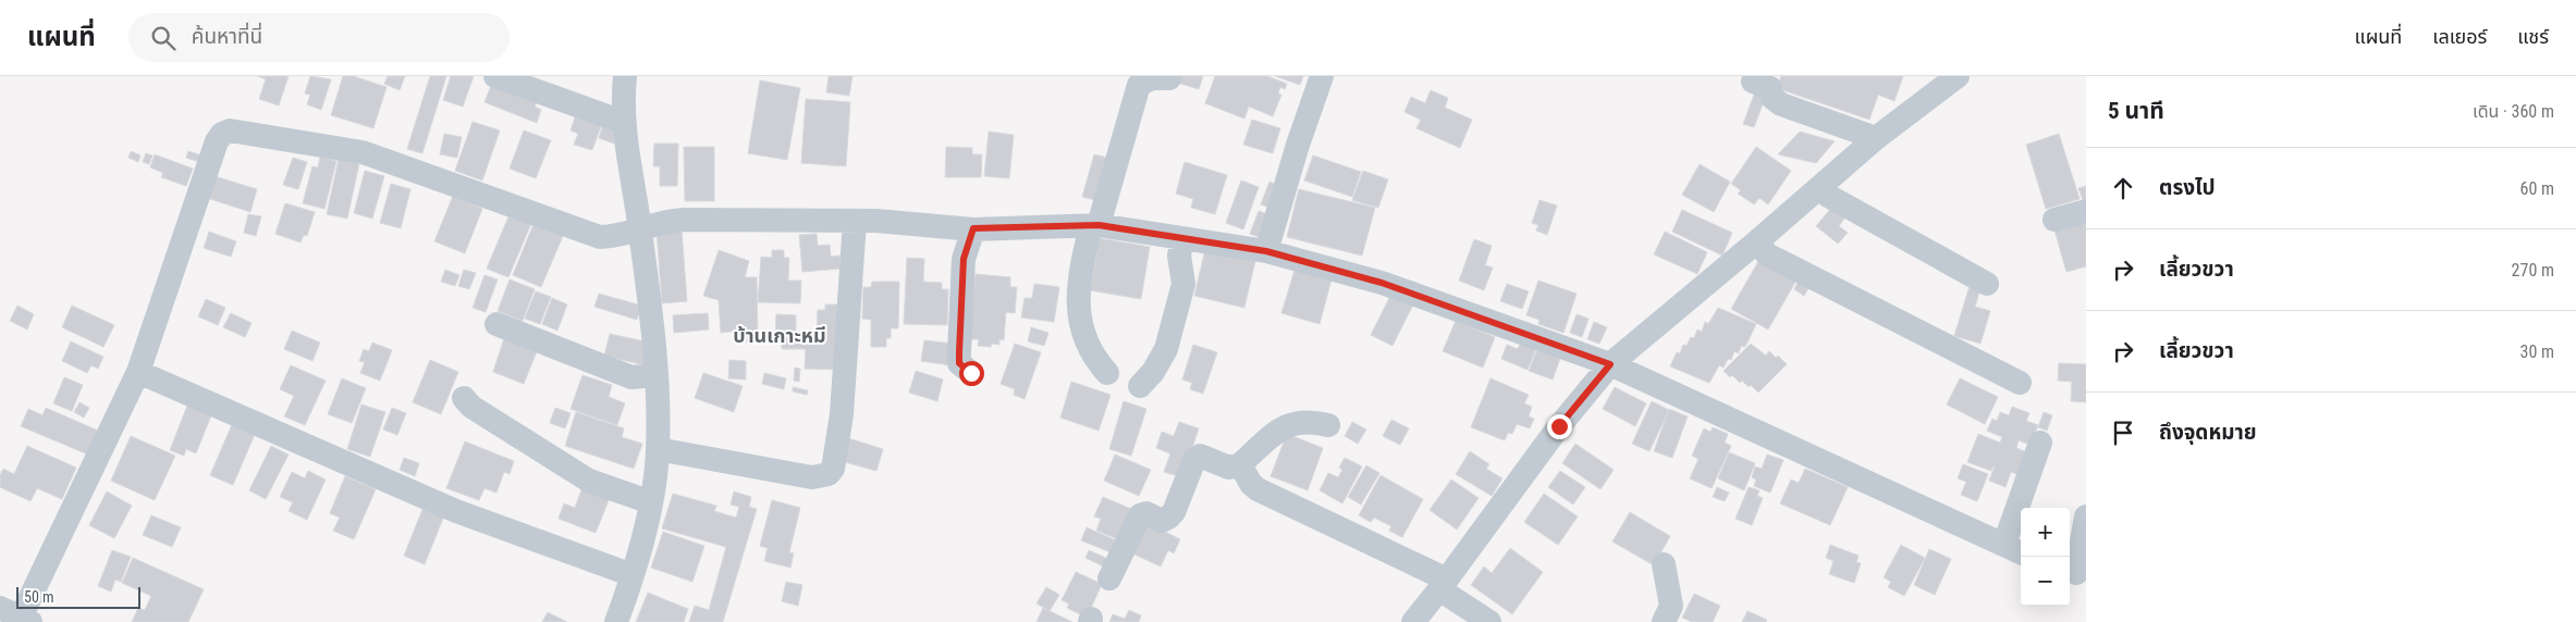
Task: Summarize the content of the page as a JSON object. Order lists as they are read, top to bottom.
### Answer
{
  "districts": ["บ้านเกาะหมี"],
  "scale_bar": "50 m",
  "page": {
    "header": "แผนที่",
    "search": "ค้นหาที่นี่",
    "nav": ["แผนที่", "เลเยอร์", "แชร์"],
    "heading": ["5 นาที", "เดิน · 360 m"],
    "list": [
      ["ตรงไป", "60 m"],
      ["เลี้ยวขวา", "270 m"],
      ["เลี้ยวขวา", "30 m"],
      "ถึงจุดหมาย"
    ],
    "map_buttons": ["+", "−"],
    "scale": "50 m"
  }
}
